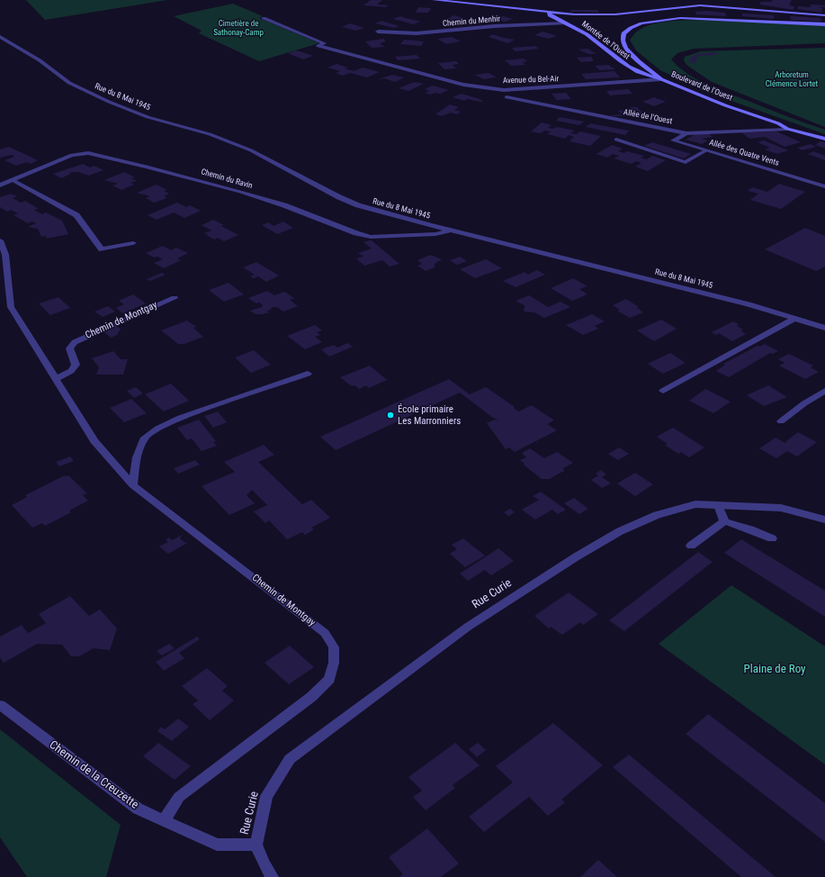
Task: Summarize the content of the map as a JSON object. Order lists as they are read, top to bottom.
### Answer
{
  "streets": {
    "street": [
      "Chemin du Menhir",
      "Montée de l'Ouest",
      "Avenue du Bel-Air",
      "Boulevard de l'Ouest",
      "Rue du 8 Mai 1945",
      "Allée de l'Ouest",
      "Allée des Quatre Vents",
      "Chemin du Ravin",
      "Chemin de Montgay",
      "Rue Curie",
      "Chemin de la Creuzette"
    ]
  },
  "crossings": [
    ["Chemin du Menhir", "Montée de l'Ouest"],
    ["Montée de l'Ouest", "Avenue du Bel-Air"],
    ["Montée de l'Ouest", "Boulevard de l'Ouest"],
    ["Avenue du Bel-Air", "Boulevard de l'Ouest"],
    ["Boulevard de l'Ouest", "Allée de l'Ouest"],
    ["Rue du 8 Mai 1945", "Chemin du Ravin"],
    ["Allée de l'Ouest", "Allée des Quatre Vents"],
    ["Chemin de Montgay", "Chemin de la Creuzette"],
    ["Rue Curie", "Chemin de la Creuzette"]
  ],
  "parks": ["Cimetière de Sathonay-Camp", "Arboretum Clémence Lortet", "Plaine de Roy"],
  "places": ["École primaire Les Marronniers"]
}
